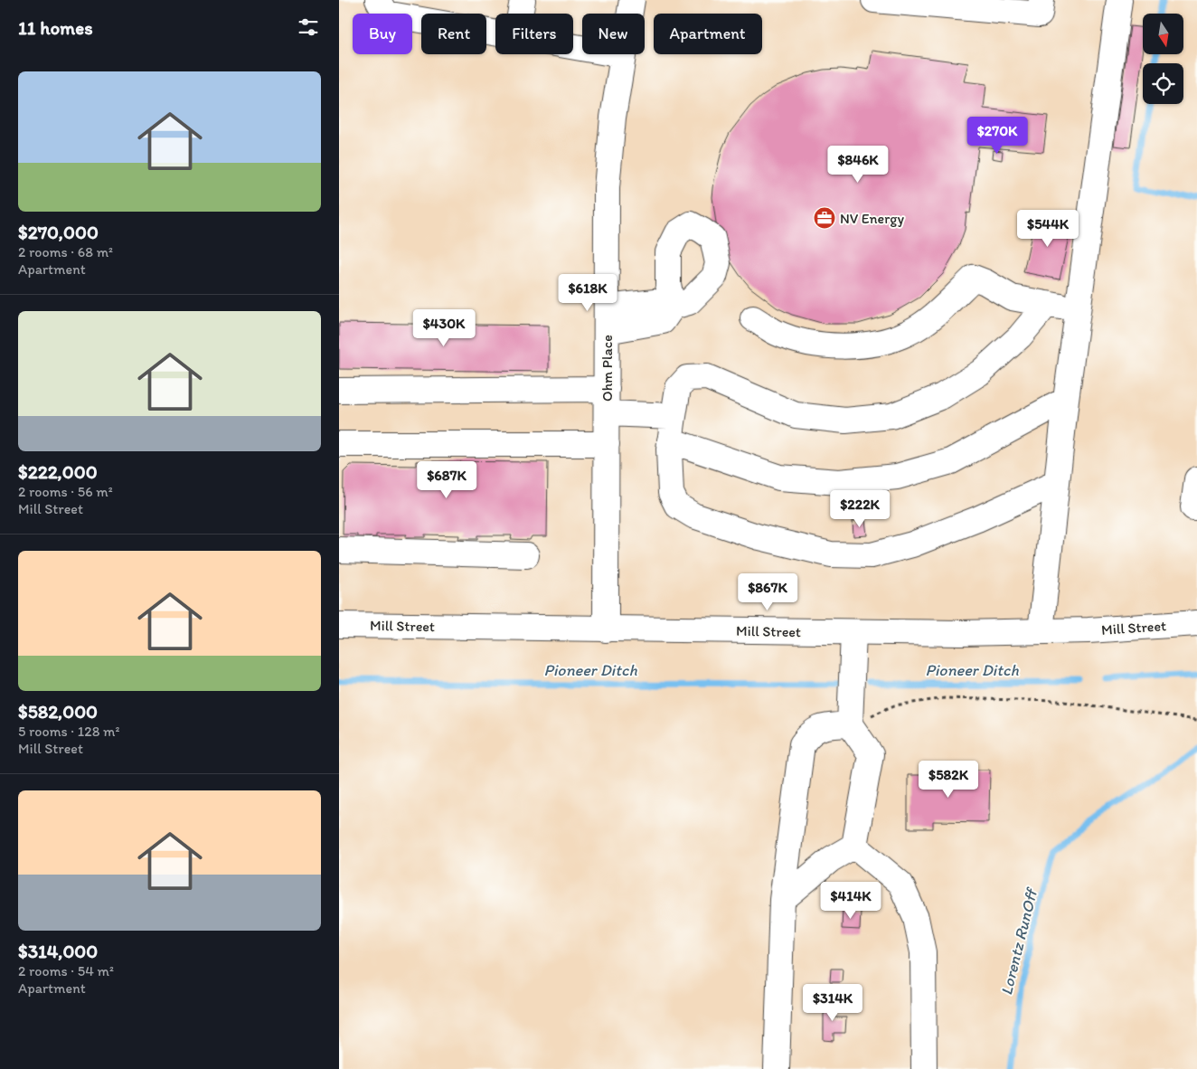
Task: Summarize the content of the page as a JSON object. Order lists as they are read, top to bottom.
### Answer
{
  "streets": {
    "main road": ["Ohm Place", "Mill Street"]
  },
  "crossings": [
    ["Ohm Place", "Mill Street"]
  ],
  "water": ["Pioneer Ditch", "Lorentz RunOff"],
  "places": {
    "office": ["NV Energy"]
  },
  "north": "bottom",
  "page": {
    "heading": "11 homes",
    "chip": [
      "Buy",
      "Rent",
      "Filters",
      "New",
      "Apartment"
    ],
    "list": [
      {
        "name": "$270,000",
        "note": "2 rooms · 68 m² · Apartment"
      },
      {
        "name": "$222,000",
        "note": "2 rooms · 56 m² · Mill Street"
      },
      {
        "name": "$582,000",
        "note": "5 rooms · 128 m² · Mill Street"
      },
      {
        "name": "$314,000",
        "note": "2 rooms · 54 m² · Apartment"
      }
    ],
    "price": [
      "$270K",
      "$846K",
      "$544K",
      "$618K",
      "$430K",
      "$687K",
      "$222K",
      "$867K",
      "$582K",
      "$414K",
      "$314K"
    ]
  }
}
